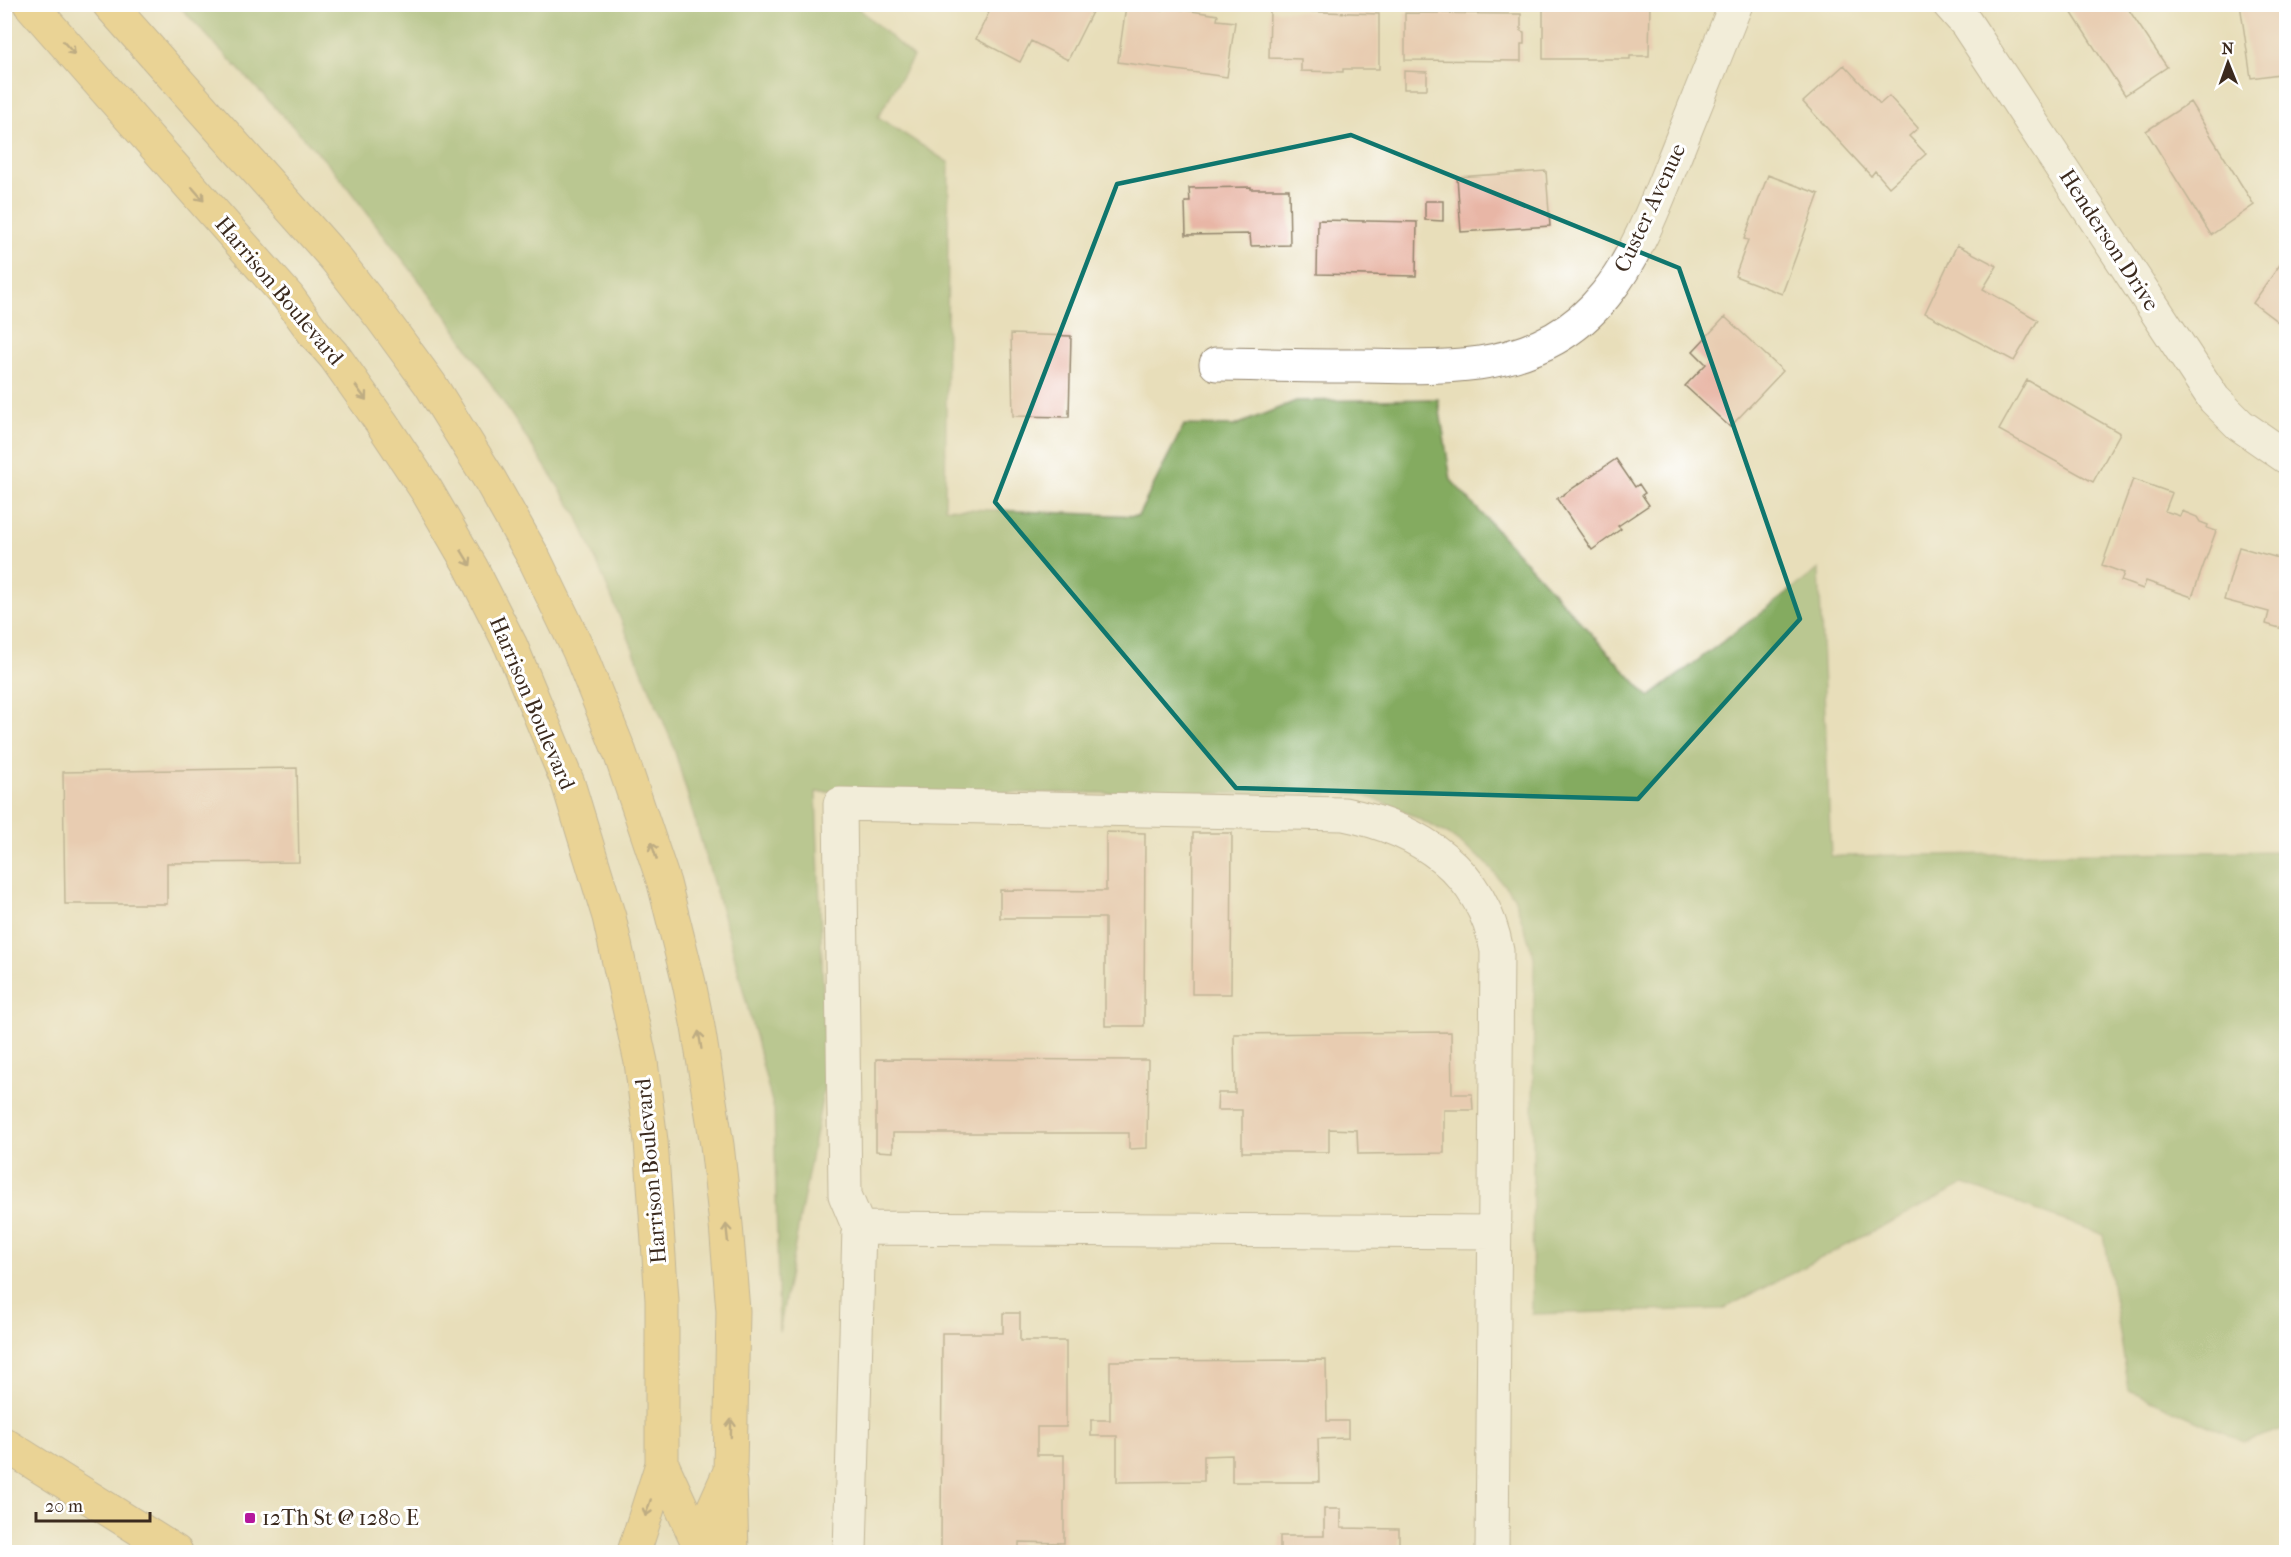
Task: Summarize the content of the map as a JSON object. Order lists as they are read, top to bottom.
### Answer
{
  "streets": {
    "main road": ["Harrison Boulevard"],
    "street": ["Custer Avenue", "Henderson Drive"]
  },
  "places": {
    "transit": ["12Th St @ 1280 E"]
  },
  "scale_bar": "20 m",
  "north": "top"
}
